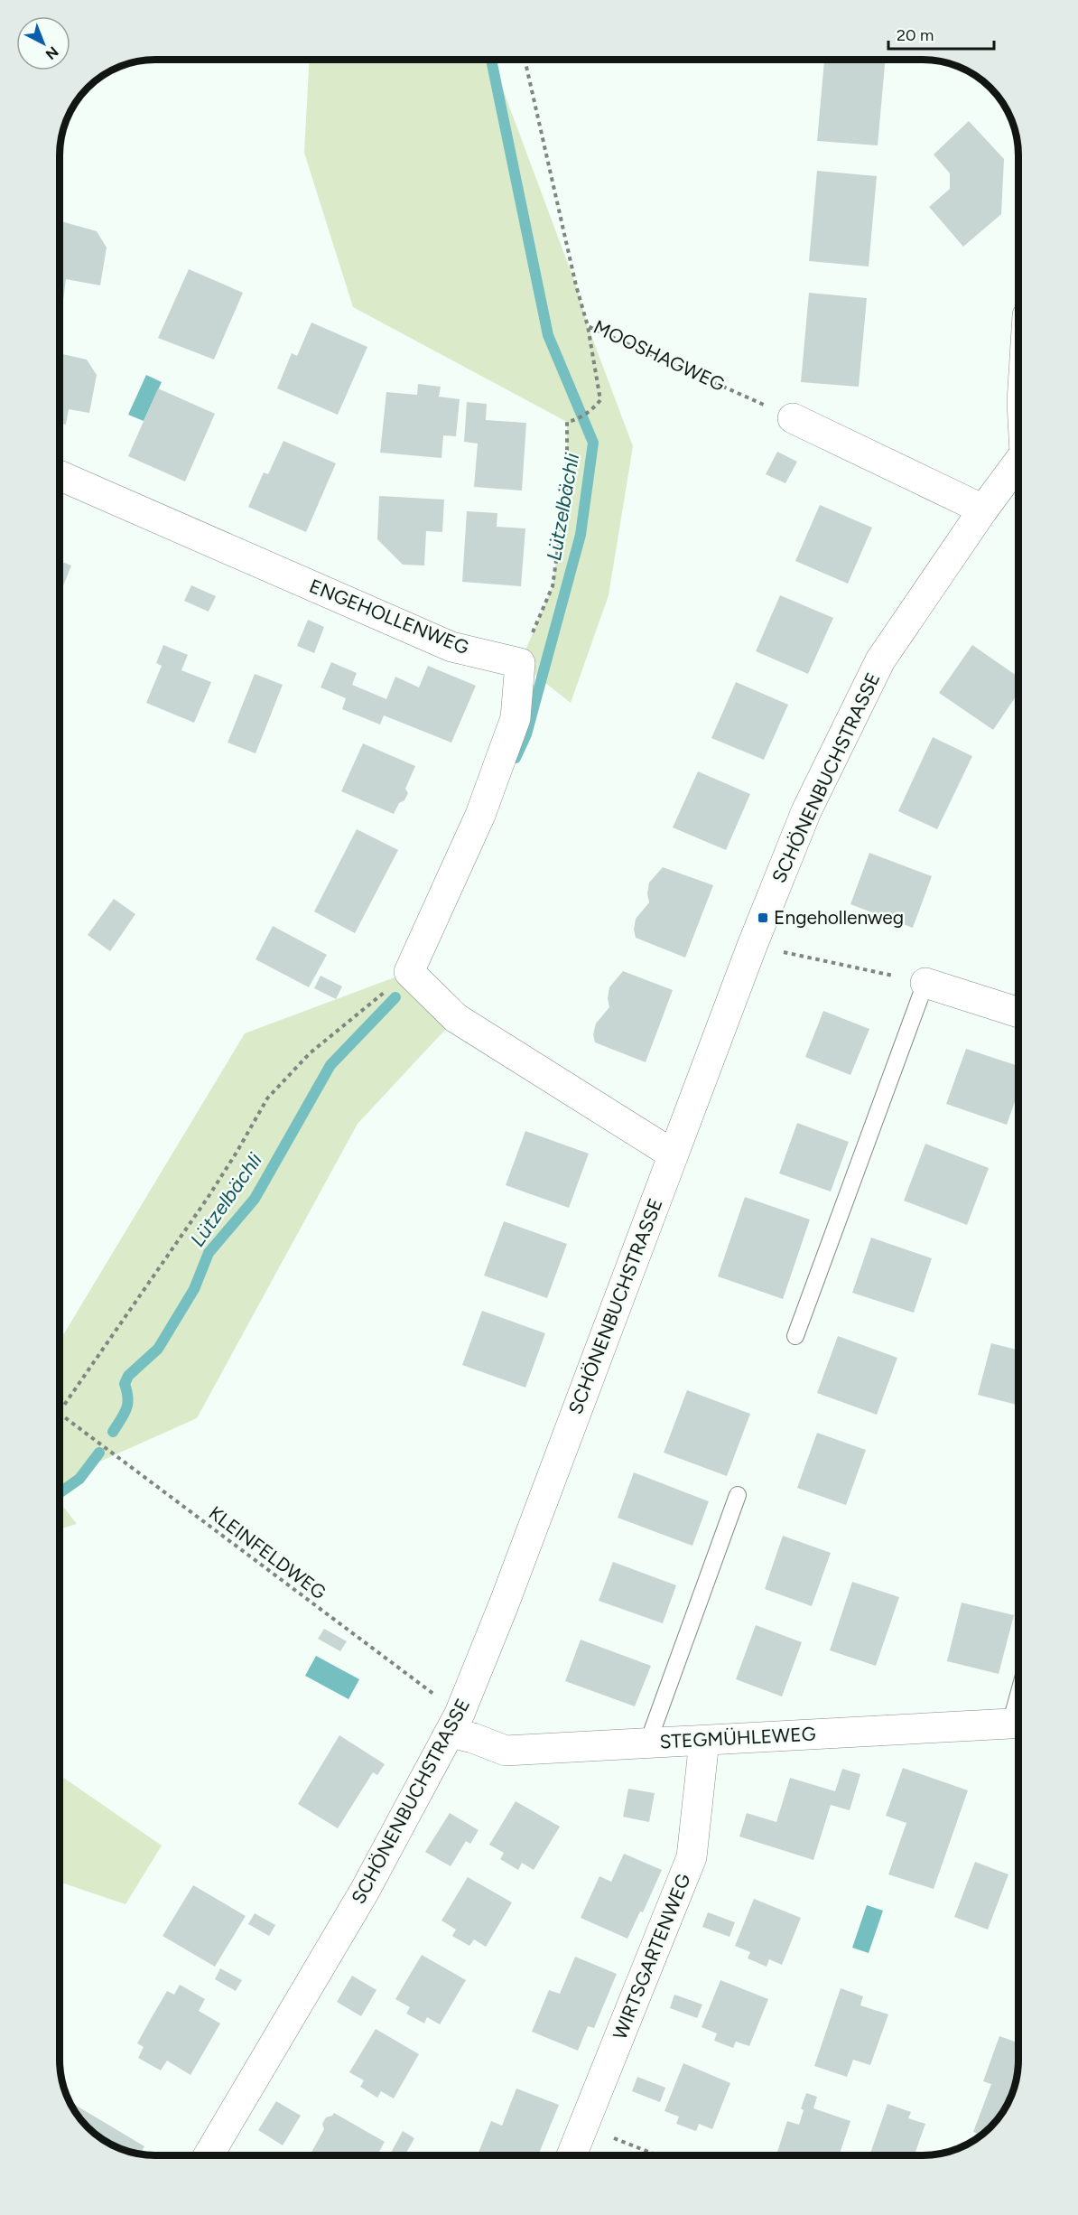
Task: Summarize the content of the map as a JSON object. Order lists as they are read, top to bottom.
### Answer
{
  "streets": {
    "street": [
      "ENGEHOLLENWEG",
      "SCHÖNENBUCHSTRASSE",
      "STEGMÜHLEWEG",
      "WIRTSGARTENWEG"
    ],
    "path": ["MOOSHAGWEG", "KLEINFELDWEG"]
  },
  "crossings": [
    ["SCHÖNENBUCHSTRASSE", "KLEINFELDWEG"],
    ["SCHÖNENBUCHSTRASSE", "STEGMÜHLEWEG"],
    ["KLEINFELDWEG", "STEGMÜHLEWEG"],
    ["STEGMÜHLEWEG", "WIRTSGARTENWEG"]
  ],
  "water": ["Lützelbächli"],
  "places": {
    "transit": ["Engehollenweg"]
  },
  "scale_bar": "20 m",
  "north": "bottom right"
}
